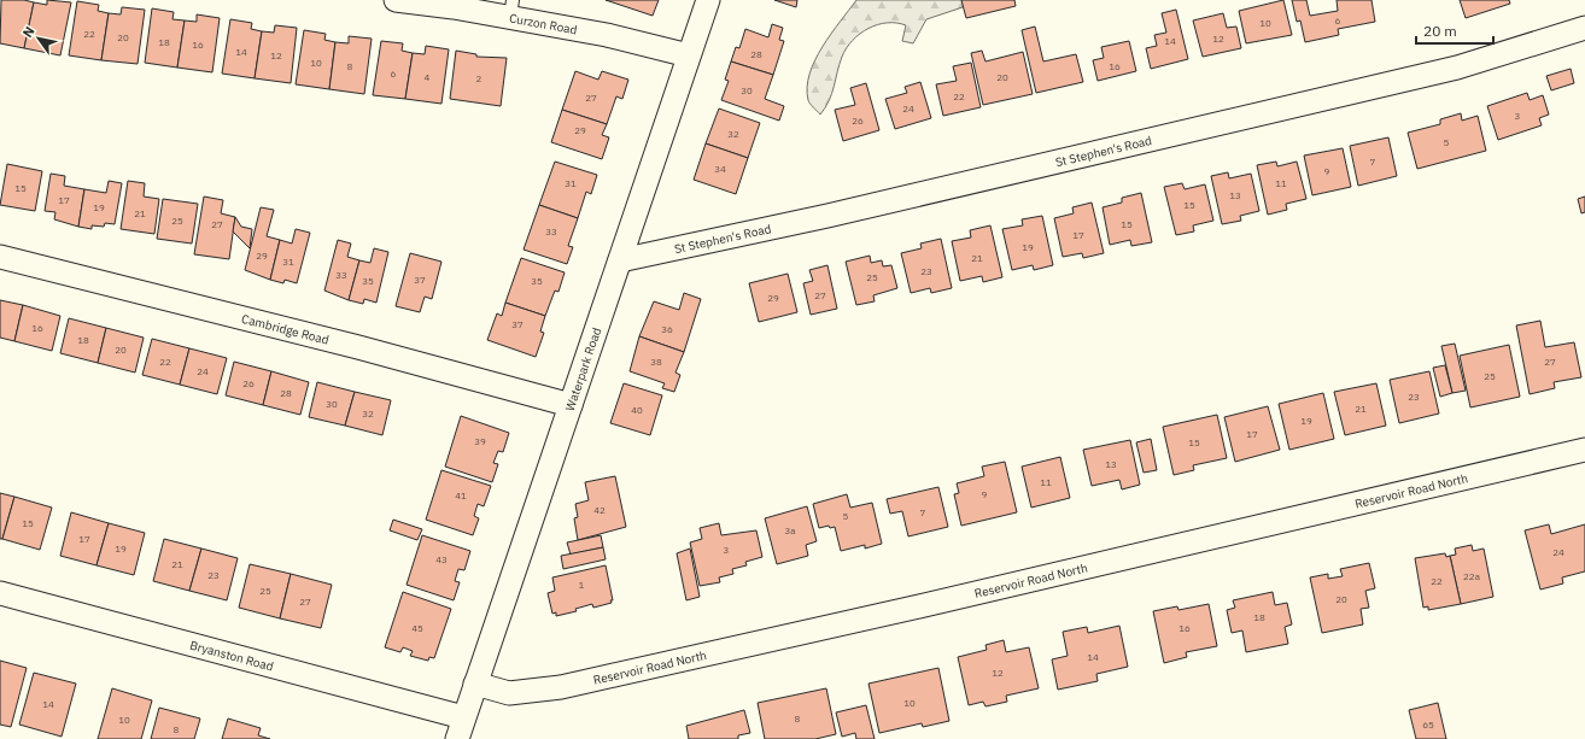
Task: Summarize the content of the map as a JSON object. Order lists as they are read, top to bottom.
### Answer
{
  "streets": {
    "street": [
      "Curzon Road",
      "St Stephen's Road",
      "Cambridge Road",
      "Waterpark Road",
      "Reservoir Road North",
      "Bryanston Road"
    ]
  },
  "crossings": [
    ["Curzon Road", "Waterpark Road"],
    ["St Stephen's Road", "Waterpark Road"],
    ["Cambridge Road", "Waterpark Road"],
    ["Waterpark Road", "Reservoir Road North"],
    ["Waterpark Road", "Bryanston Road"]
  ],
  "house_numbers": [
    "6",
    "10",
    "22",
    "20",
    "12",
    "14",
    "18",
    "16",
    "14",
    "28",
    "12",
    "10",
    "8",
    "16",
    "6",
    "4",
    "20",
    "2",
    "30",
    "22",
    "27",
    "24",
    "3",
    "26",
    "29",
    "32",
    "5",
    "7",
    "34",
    "9",
    "31",
    "11",
    "15",
    "13",
    "17",
    "15",
    "19",
    "21",
    "25",
    "27",
    "15",
    "33",
    "17",
    "19",
    "29",
    "21",
    "31",
    "23",
    "33",
    "25",
    "37",
    "35",
    "35",
    "27",
    "29",
    "37",
    "16",
    "36",
    "18",
    "20",
    "22",
    "38",
    "27",
    "24",
    "25",
    "26",
    "28",
    "23",
    "30",
    "21",
    "40",
    "32",
    "19",
    "17",
    "39",
    "15",
    "13",
    "11",
    "9",
    "41",
    "42",
    "7",
    "5",
    "15",
    "3a",
    "17",
    "19",
    "3",
    "24",
    "43",
    "21",
    "23",
    "22a",
    "22",
    "1",
    "25",
    "20",
    "27",
    "18",
    "45",
    "16",
    "14",
    "12",
    "10",
    "14",
    "8",
    "10",
    "65",
    "8"
  ],
  "scale_bar": "20 m",
  "north": "top left"
}
